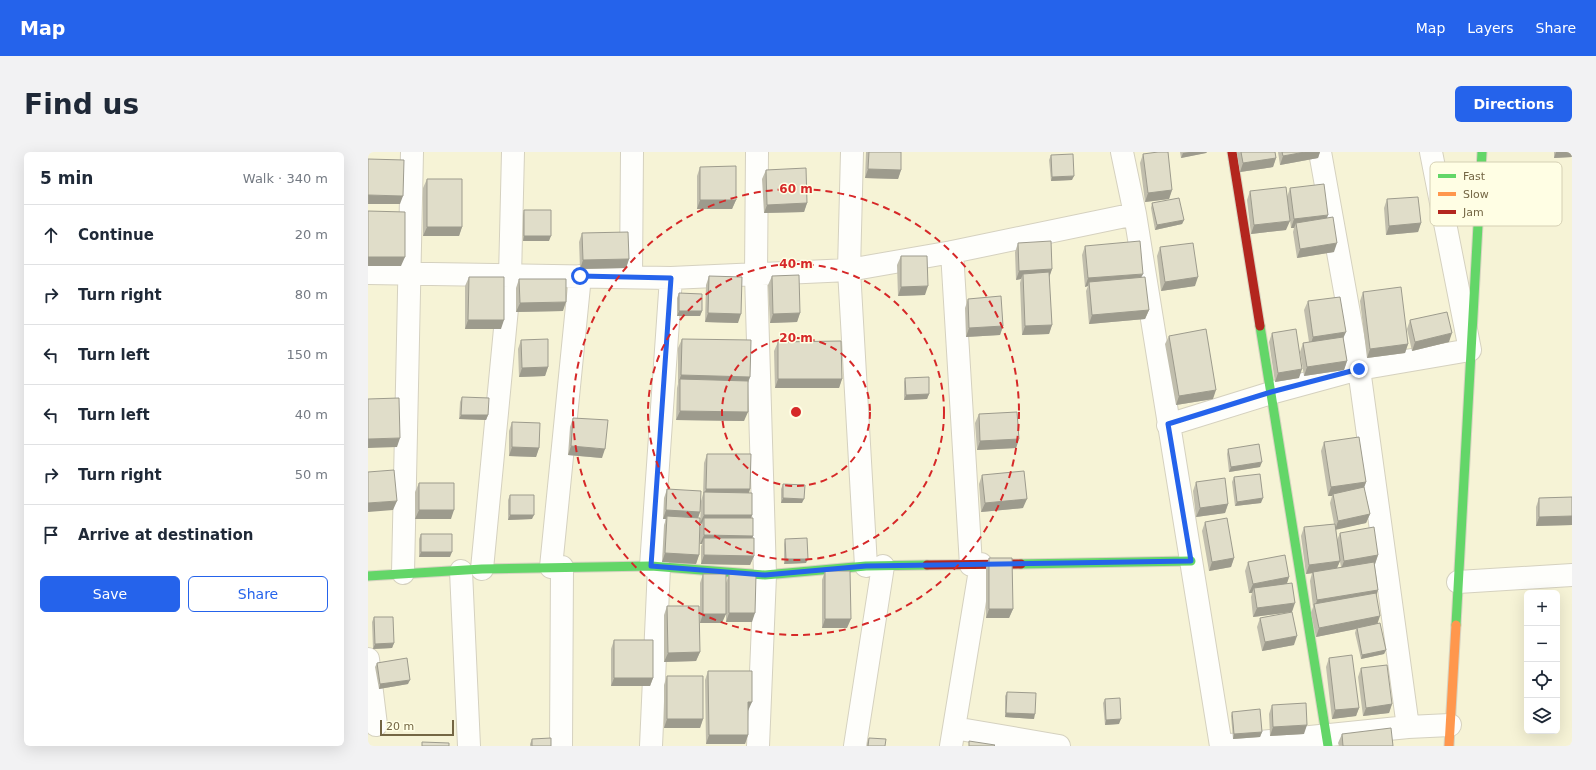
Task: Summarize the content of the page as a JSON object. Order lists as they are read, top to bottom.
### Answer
{
  "legend": ["Fast", "Slow", "Jam"],
  "scale_bar": "20 m",
  "page": {
    "header": "Map",
    "nav": ["Map", "Layers", "Share"],
    "buttons": [
      "Directions",
      ["Save", "Share"]
    ],
    "title": "Find us",
    "heading": ["5 min", "Walk · 340 m"],
    "list": [
      ["Continue", "20 m"],
      ["Turn right", "80 m"],
      ["Turn left", "150 m"],
      ["Turn left", "40 m"],
      ["Turn right", "50 m"],
      "Arrive at destination"
    ],
    "map_buttons": ["+", "−"],
    "scale": "20 m"
  },
  "rings": ["60 m", "40 m", "20 m"]
}
